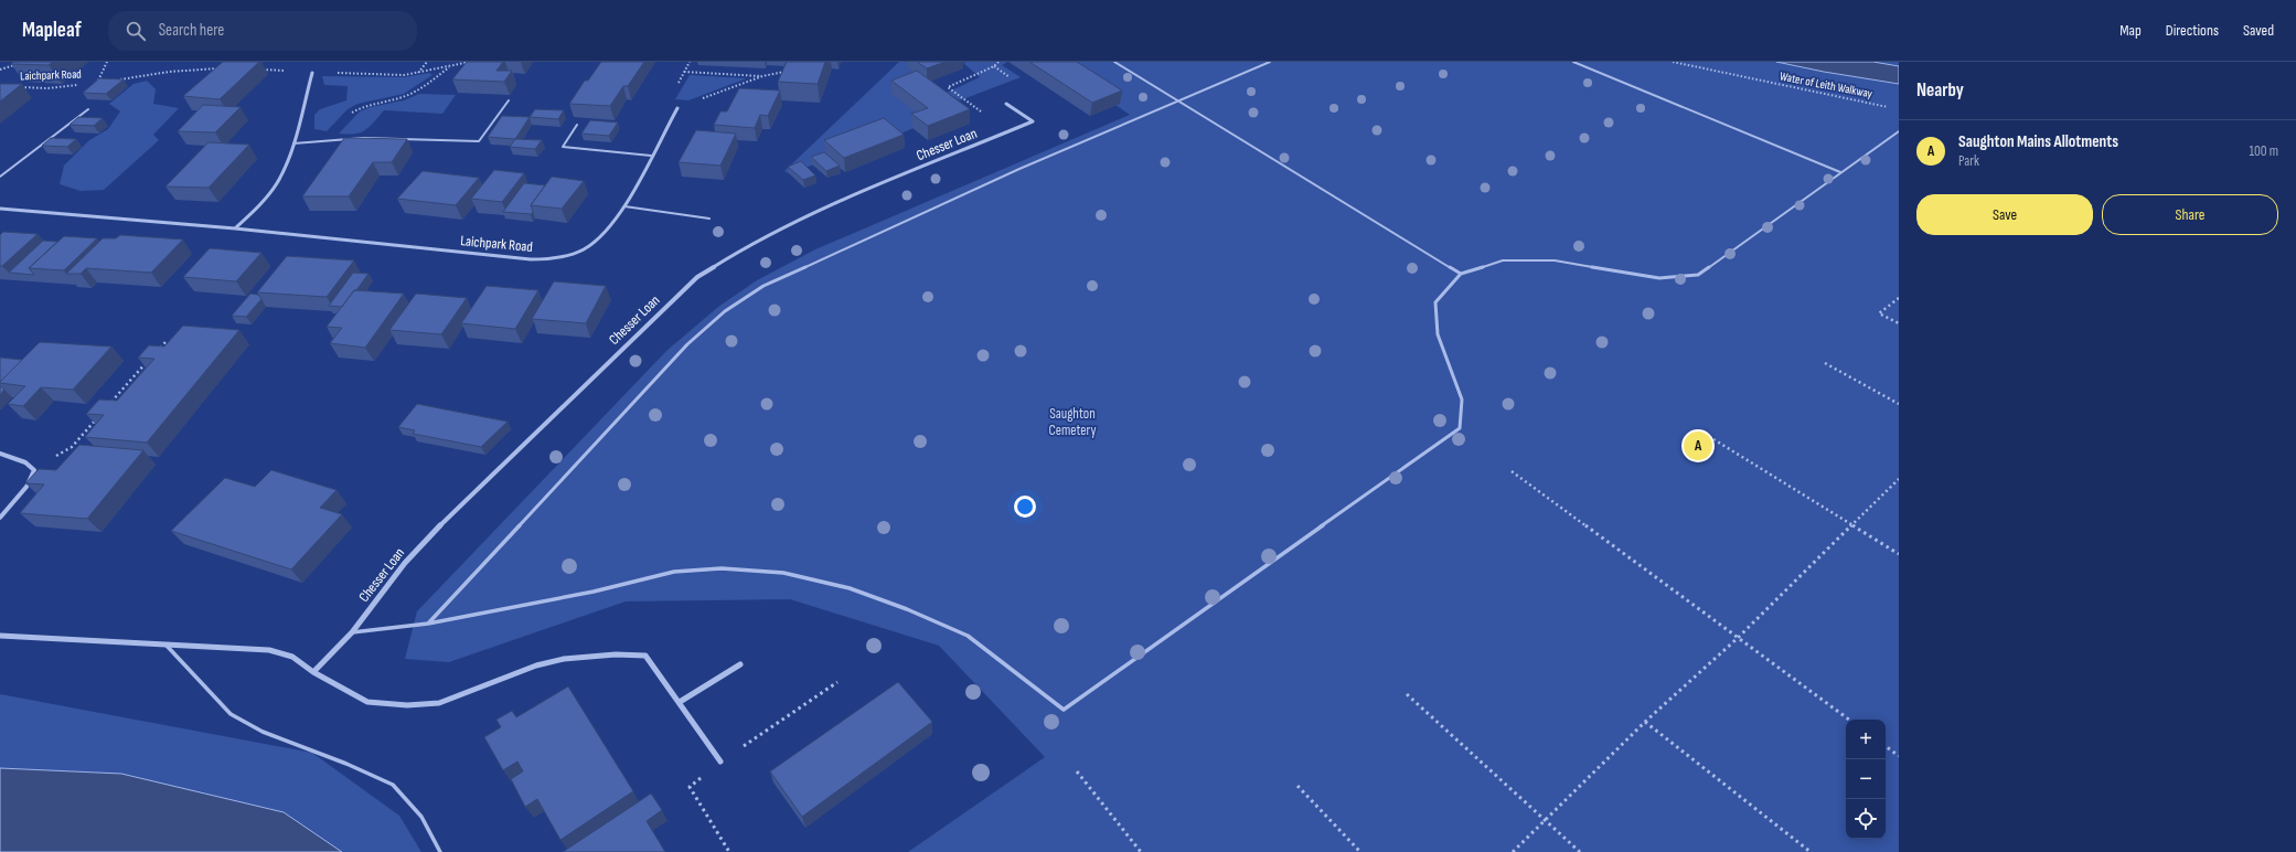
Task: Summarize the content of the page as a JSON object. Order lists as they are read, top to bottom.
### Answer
{
  "streets": {
    "street": ["Laichpark Road", "Chesser Loan"],
    "path": ["Water of Leith Walkway"]
  },
  "parks": ["Saughton Cemetery"],
  "page": {
    "header": "Mapleaf",
    "search": "Search here",
    "nav": ["Map", "Directions", "Saved"],
    "heading": "Nearby",
    "list": [
      {
        "mark": "A",
        "name": "Saughton Mains Allotments",
        "note": "Park",
        "value": "100 m"
      }
    ],
    "buttons": ["Save", "Share"],
    "pins": "A",
    "map_buttons": ["+", "−"]
  }
}
